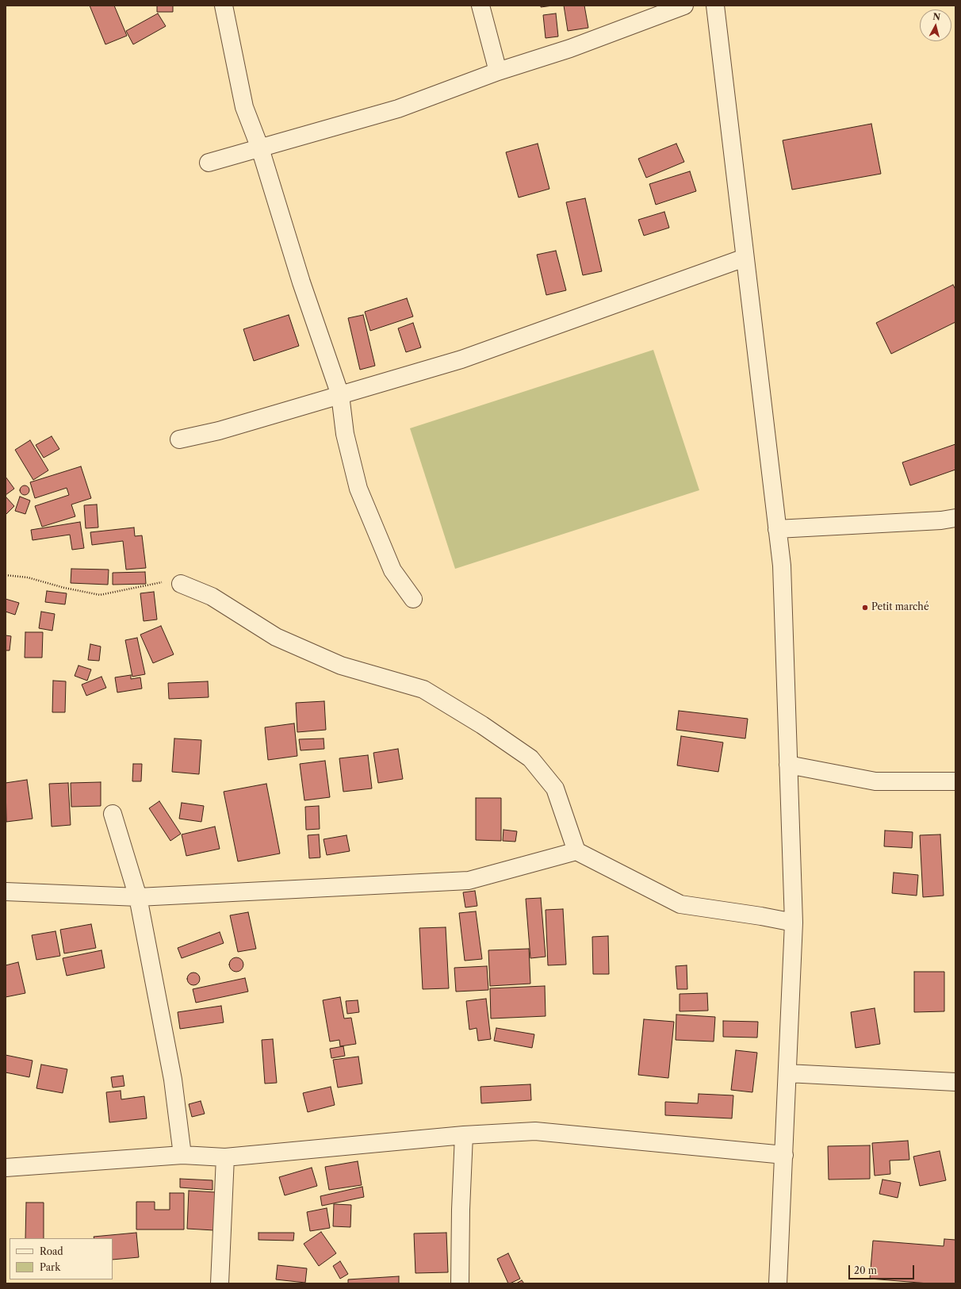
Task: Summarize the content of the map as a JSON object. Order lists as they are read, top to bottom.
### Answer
{
  "places": ["Petit marché"],
  "legend": ["Road", "Park"],
  "scale_bar": "20 m",
  "north": "top"
}
